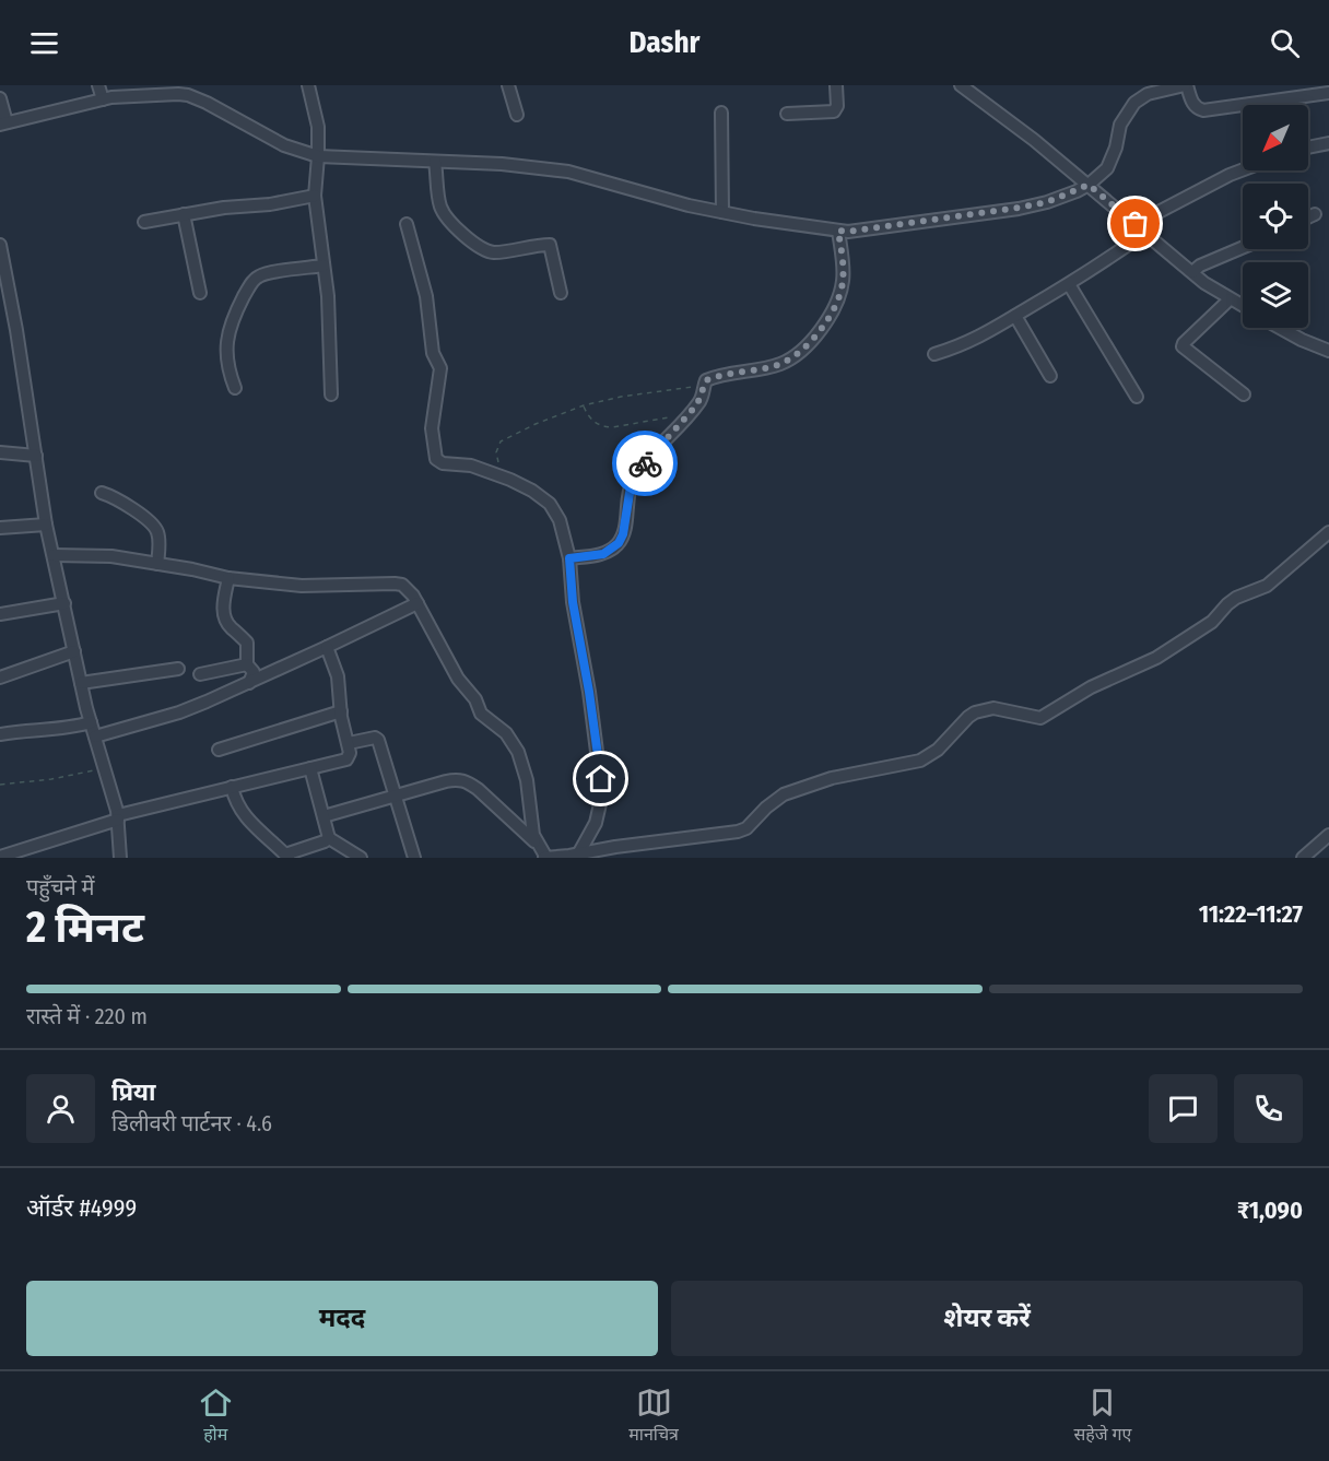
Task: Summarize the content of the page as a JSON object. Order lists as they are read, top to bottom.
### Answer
{
  "north": "bottom left",
  "page": {
    "header": "Dashr",
    "heading": ["2 मिनट", "पहुँचने में", "11:22–11:27"],
    "panel": [
      "प्रिया",
      "डिलीवरी पार्टनर · 4.6",
      "ऑर्डर #4999",
      "₹1,090"
    ],
    "bar": "रास्ते में · 220 m",
    "buttons": ["मदद", "शेयर करें"],
    "tabs": ["होम", "मानचित्र", "सहेजे गए"]
  }
}
